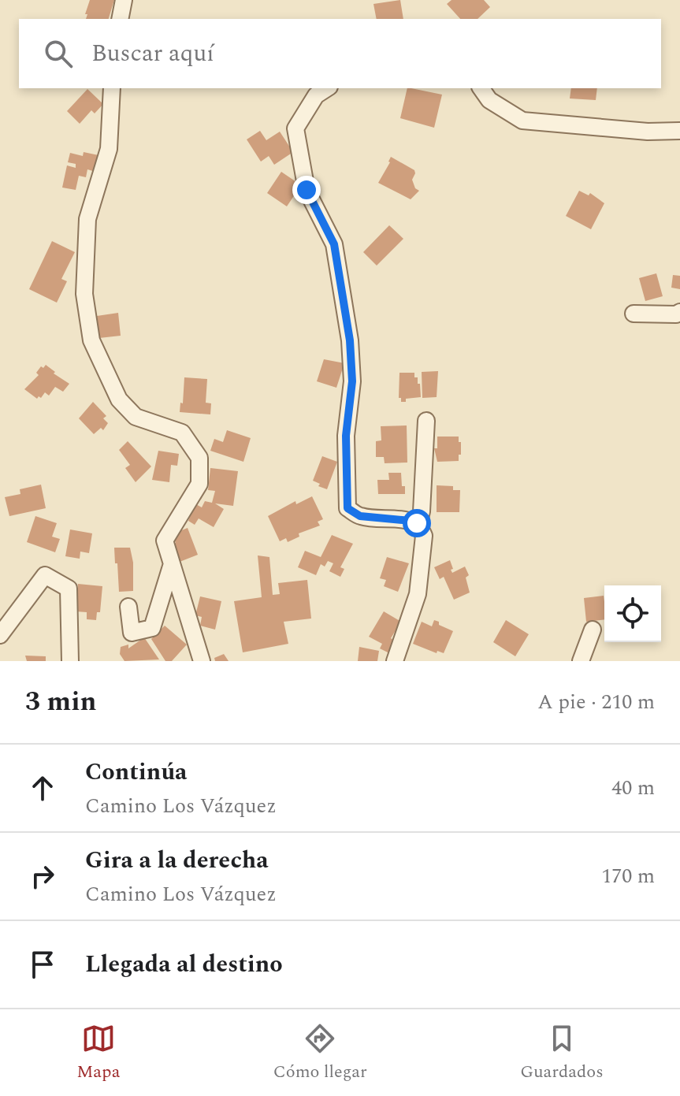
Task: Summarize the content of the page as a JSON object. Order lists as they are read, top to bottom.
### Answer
{
  "page": {
    "search": "Buscar aquí",
    "heading": ["3 min", "A pie · 210 m"],
    "list": [
      ["Continúa", "Camino Los Vázquez", "40 m"],
      ["Gira a la derecha", "Camino Los Vázquez", "170 m"],
      "Llegada al destino"
    ],
    "nav": ["Mapa", "Cómo llegar", "Guardados"]
  }
}
